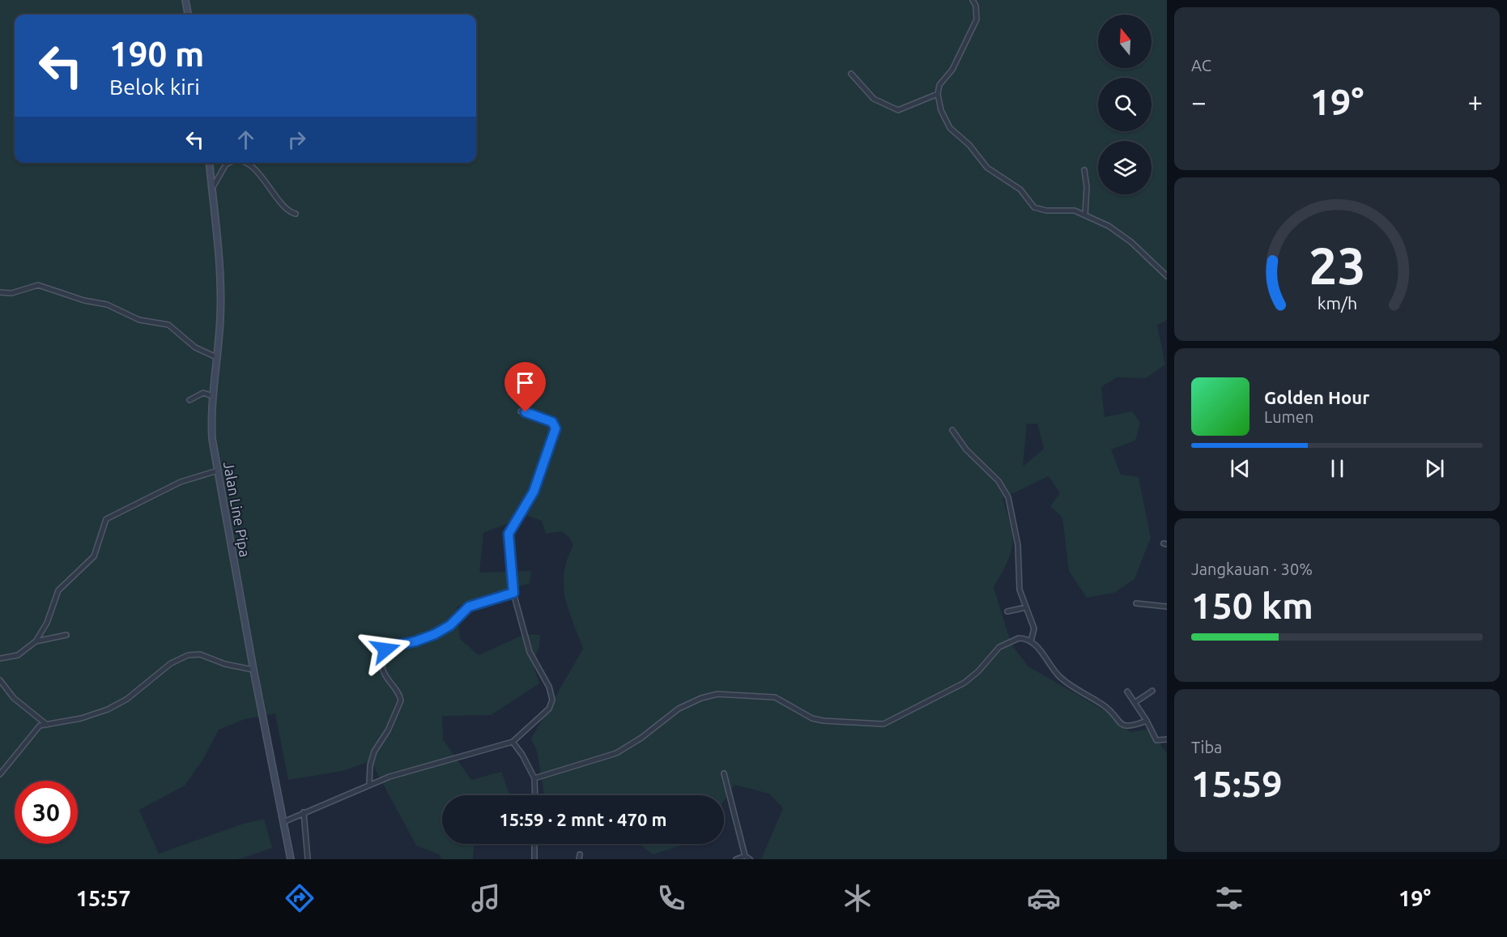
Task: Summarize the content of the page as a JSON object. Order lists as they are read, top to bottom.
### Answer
{
  "streets": {
    "main road": ["Jalan Line Pipa"]
  },
  "north": "top",
  "page": {
    "tile": [
      "AC",
      ["Jangkauan · 30%", "150 km"],
      ["Tiba", "15:59"]
    ],
    "turn": ["190 m", "Belok kiri"],
    "heat": ["−", "19°", "+"],
    "song": ["Golden Hour", "Lumen"],
    "limit": "30",
    "trip": "15:59 · 2 mnt · 470 m",
    "tabs": ["15:57", "19°"],
    "gauge": ["23", "km/h"]
  }
}
